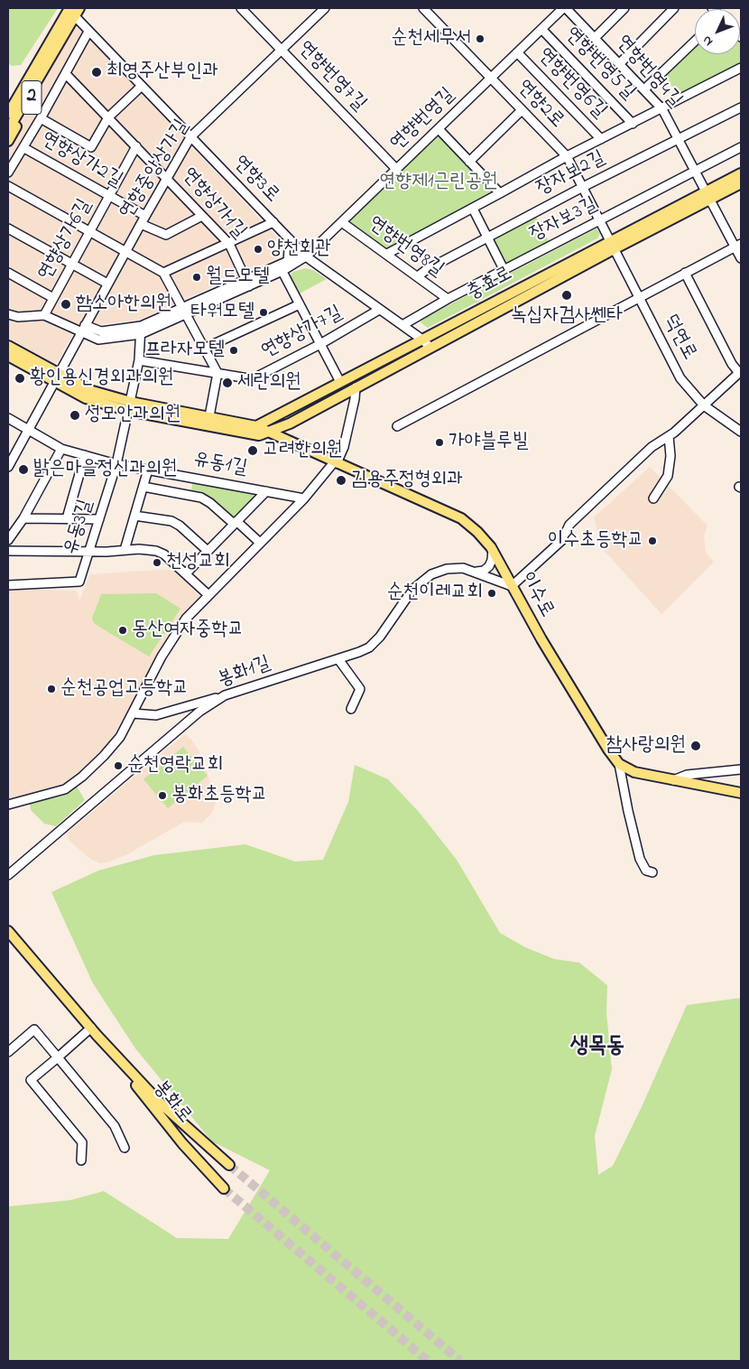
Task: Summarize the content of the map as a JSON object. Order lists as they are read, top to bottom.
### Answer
{
  "streets": {
    "main road": [
      "2",
      "충효로",
      "이수로",
      "봉화로"
    ],
    "street": [
      "연향번영5길",
      "연향번영4길",
      "연향번영7길",
      "연향번영6길",
      "연향2로",
      "연향번영길",
      "연향상가2길",
      "연향중앙상가길",
      "장자보2길",
      "연향3로",
      "연향상가1길",
      "장자보3길",
      "연향상가6길",
      "연향번영8길",
      "연향상가7길",
      "덕연로",
      "유동1길",
      "유동3길",
      "봉화1길"
    ]
  },
  "crossings": [
    ["연향번영5길", "연향번영길"],
    ["연향번영4길", "연향번영길"],
    ["연향번영4길", "장자보2길"],
    ["연향번영4길", "장자보3길"],
    ["연향번영4길", "충효로"],
    ["연향번영7길", "연향번영길"],
    ["연향번영7길", "연향중앙상가길"],
    ["연향번영6길", "연향번영길"],
    ["2", "연향3로"],
    ["연향2로", "연향번영길"],
    ["연향2로", "장자보2길"],
    ["연향2로", "장자보3길"],
    ["연향2로", "충효로"],
    ["연향2로", "덕연로"],
    ["연향번영길", "연향중앙상가길"],
    ["연향번영길", "연향3로"],
    ["연향번영길", "연향상가1길"],
    ["연향번영길", "연향번영8길"],
    ["연향상가2길", "연향중앙상가길"],
    ["연향상가2길", "연향상가1길"],
    ["연향상가2길", "연향상가6길"],
    ["연향중앙상가길", "연향3로"],
    ["연향중앙상가길", "연향상가1길"],
    ["연향중앙상가길", "유동1길"],
    ["연향중앙상가길", "이수로"],
    ["장자보2길", "연향번영8길"],
    ["연향3로", "장자보3길"],
    ["연향3로", "충효로"],
    ["연향3로", "연향상가7길"],
    ["연향상가1길", "연향상가6길"],
    ["장자보3길", "연향번영8길"],
    ["충효로", "덕연로"],
    ["충효로", "이수로"],
    ["연향상가7길", "유동3길"],
    ["유동1길", "유동3길"],
    ["유동3길", "이수로"],
    ["이수로", "봉화1길"]
  ],
  "districts": ["생목동"],
  "parks": ["연향제1근린공원"],
  "places": [
    "순천세무서",
    "최영주산부인과",
    "양천회관",
    "월드모텔",
    "녹십자검사쎈타",
    "함소아한의원",
    "타워모텔",
    "프라자모텔",
    "황인용신경외과의원",
    "세란의원",
    "성모안과의원",
    "가야블루빌",
    "고려한의원",
    "밝은마을정신과의원",
    "김용주정형외과",
    "이수초등학교",
    "천성교회",
    "순천이레교회",
    "동산여자중학교",
    "순천공업고등학교",
    "참사랑의원",
    "순천영락교회",
    "봉화초등학교"
  ],
  "north": "bottom left"
}
